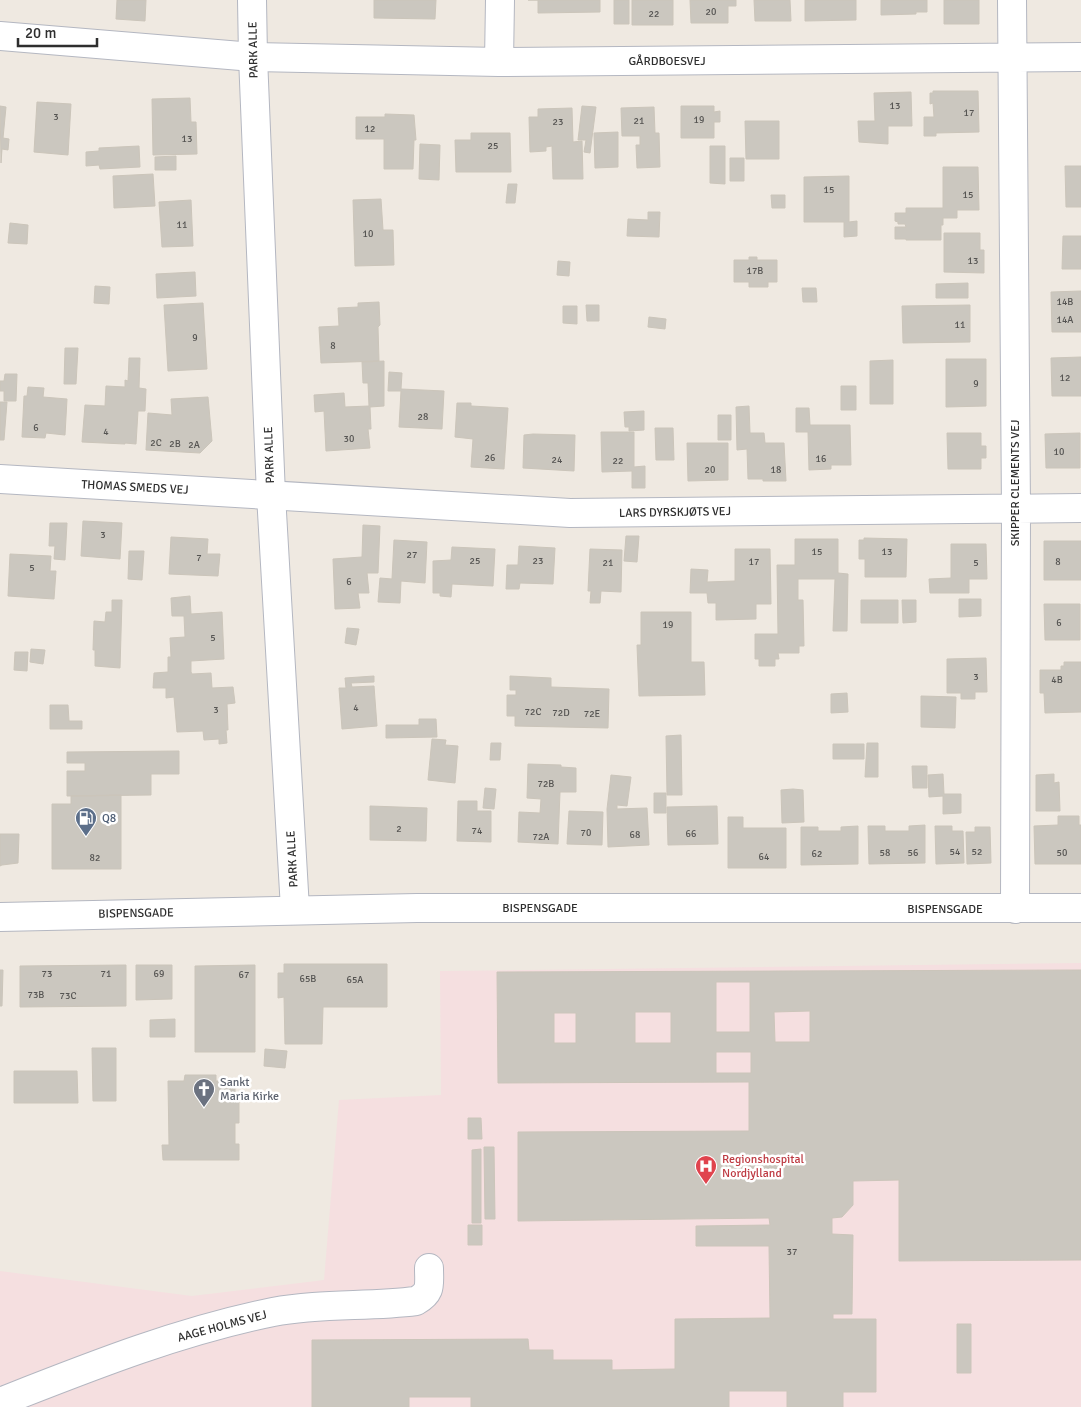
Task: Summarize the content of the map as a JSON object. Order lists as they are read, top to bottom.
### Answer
{
  "streets": {
    "street": [
      "PARK ALLE",
      "GÅRDBOESVEJ",
      "SKIPPER CLEMENTS VEJ",
      "THOMAS SMEDS VEJ",
      "LARS DYRSKJØTS VEJ",
      "BISPENSGADE",
      "AAGE HOLMS VEJ"
    ]
  },
  "crossings": [
    ["PARK ALLE", "GÅRDBOESVEJ"],
    ["PARK ALLE", "THOMAS SMEDS VEJ"],
    ["PARK ALLE", "LARS DYRSKJØTS VEJ"],
    ["PARK ALLE", "BISPENSGADE"],
    ["GÅRDBOESVEJ", "SKIPPER CLEMENTS VEJ"],
    ["SKIPPER CLEMENTS VEJ", "LARS DYRSKJØTS VEJ"],
    ["SKIPPER CLEMENTS VEJ", "BISPENSGADE"],
    ["THOMAS SMEDS VEJ", "LARS DYRSKJØTS VEJ"]
  ],
  "places": {
    "fuel station": ["Q8"],
    "church": ["Sankt Maria Kirke"],
    "hospital": ["Regionshospital Nordjylland"]
  },
  "house_numbers": [
    "20",
    "22",
    "13",
    "17",
    "3",
    "19",
    "21",
    "23",
    "12",
    "13",
    "25",
    "15",
    "15",
    "11",
    "10",
    "13",
    "17B",
    "14B",
    "14A",
    "11",
    "9",
    "8",
    "12",
    "9",
    "28",
    "6",
    "4",
    "30",
    "2C",
    "2B",
    "2A",
    "10",
    "26",
    "16",
    "24",
    "22",
    "20",
    "18",
    "3",
    "15",
    "13",
    "27",
    "7",
    "25",
    "23",
    "17",
    "8",
    "21",
    "5",
    "5",
    "6",
    "6",
    "19",
    "5",
    "3",
    "4B",
    "4",
    "3",
    "72C",
    "72D",
    "72E",
    "72B",
    "2",
    "74",
    "70",
    "66",
    "68",
    "72A",
    "54",
    "52",
    "58",
    "56",
    "50",
    "62",
    "64",
    "82",
    "73",
    "71",
    "69",
    "67",
    "65B",
    "65A",
    "73B",
    "73C",
    "37"
  ],
  "scale_bar": "20 m"
}
